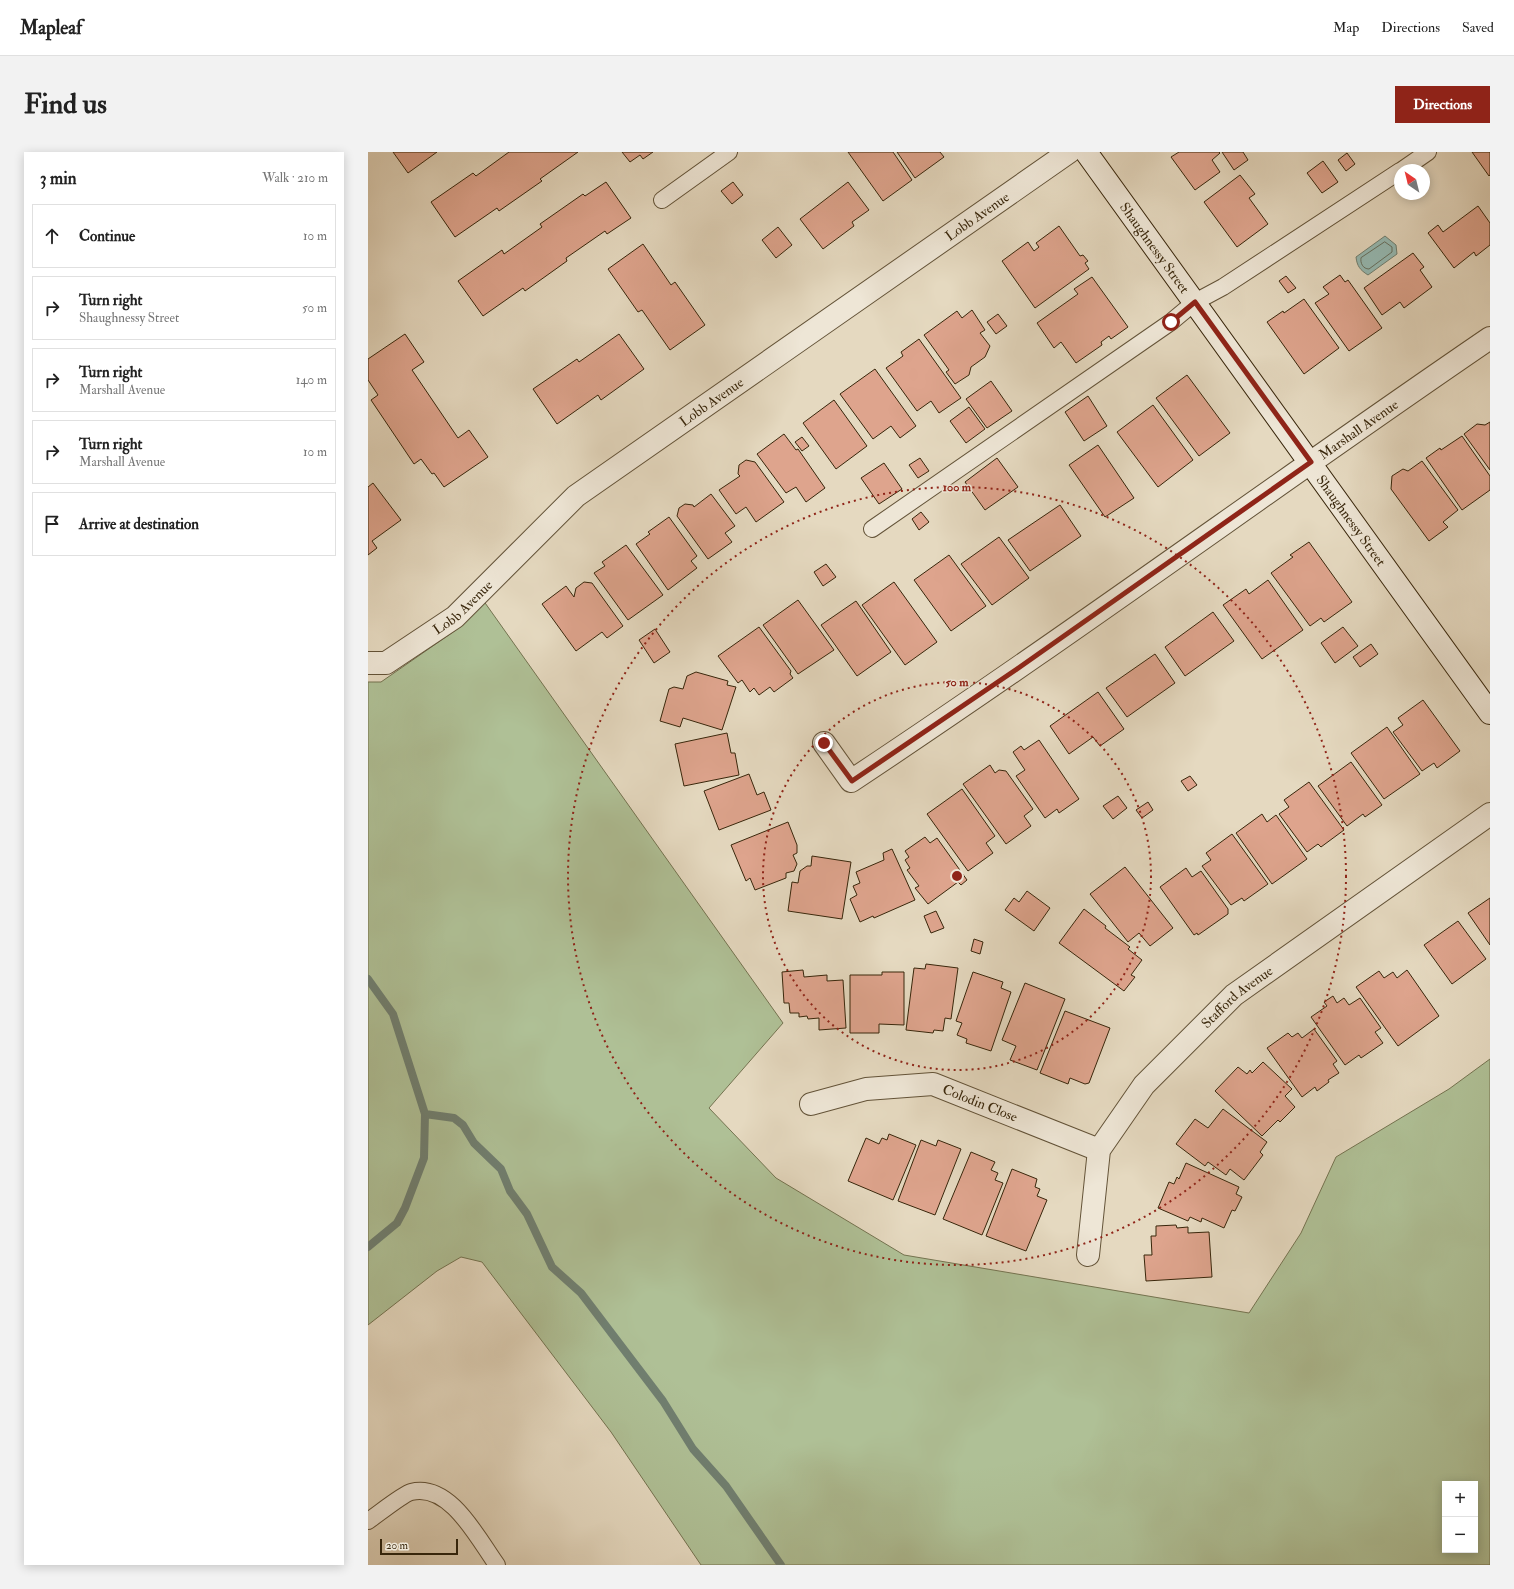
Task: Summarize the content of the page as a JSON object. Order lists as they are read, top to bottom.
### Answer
{
  "streets": {
    "street": [
      "Lobb Avenue",
      "Shaughnessy Street",
      "Marshall Avenue",
      "Stafford Avenue",
      "Colodin Close"
    ]
  },
  "crossings": [
    ["Shaughnessy Street", "Marshall Avenue"],
    ["Stafford Avenue", "Colodin Close"]
  ],
  "scale_bar": "20 m",
  "north": "top left",
  "page": {
    "header": "Mapleaf",
    "nav": ["Map", "Directions", "Saved"],
    "buttons": "Directions",
    "title": "Find us",
    "heading": ["3 min", "Walk · 210 m"],
    "list": [
      ["Continue", "10 m"],
      ["Turn right", "Shaughnessy Street", "50 m"],
      ["Turn right", "Marshall Avenue", "140 m"],
      ["Turn right", "Marshall Avenue", "10 m"],
      "Arrive at destination"
    ],
    "map_buttons": ["+", "−"],
    "scale": "20 m"
  },
  "rings": ["100 m", "50 m"]
}
